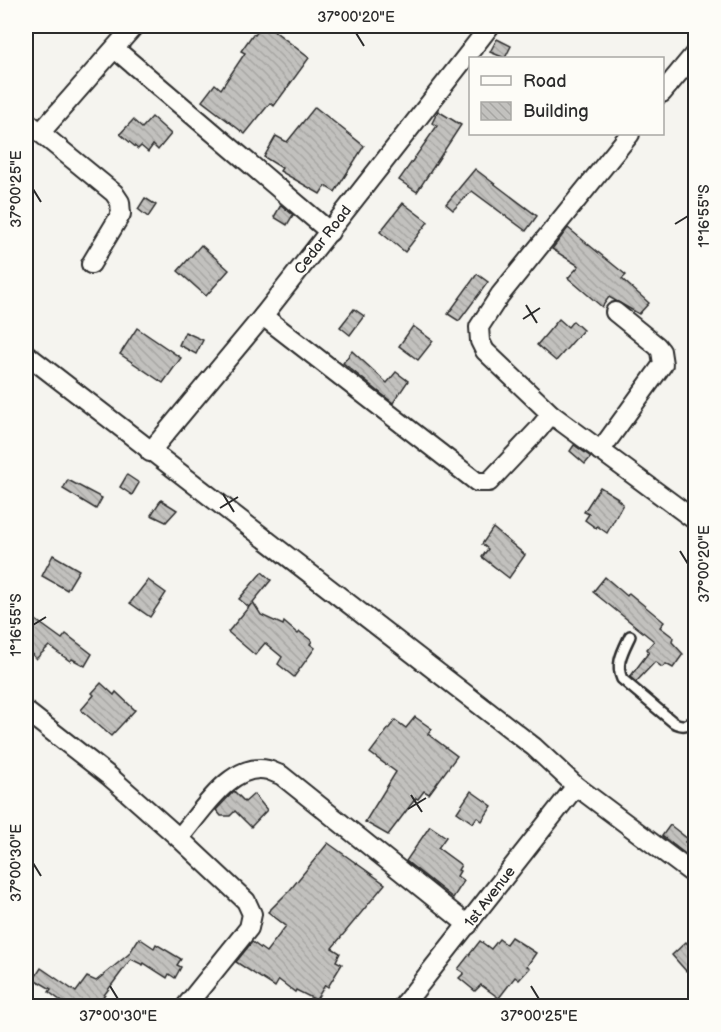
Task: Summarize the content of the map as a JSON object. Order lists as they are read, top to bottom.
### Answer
{
  "streets": {
    "street": ["Cedar Road", "1st Avenue"]
  },
  "legend": ["Road", "Building"],
  "coordinates": [
    "37°00'20\"E",
    "37°00'25\"E",
    "1°16'55\"S",
    "37°00'30\"E"
  ]
}
